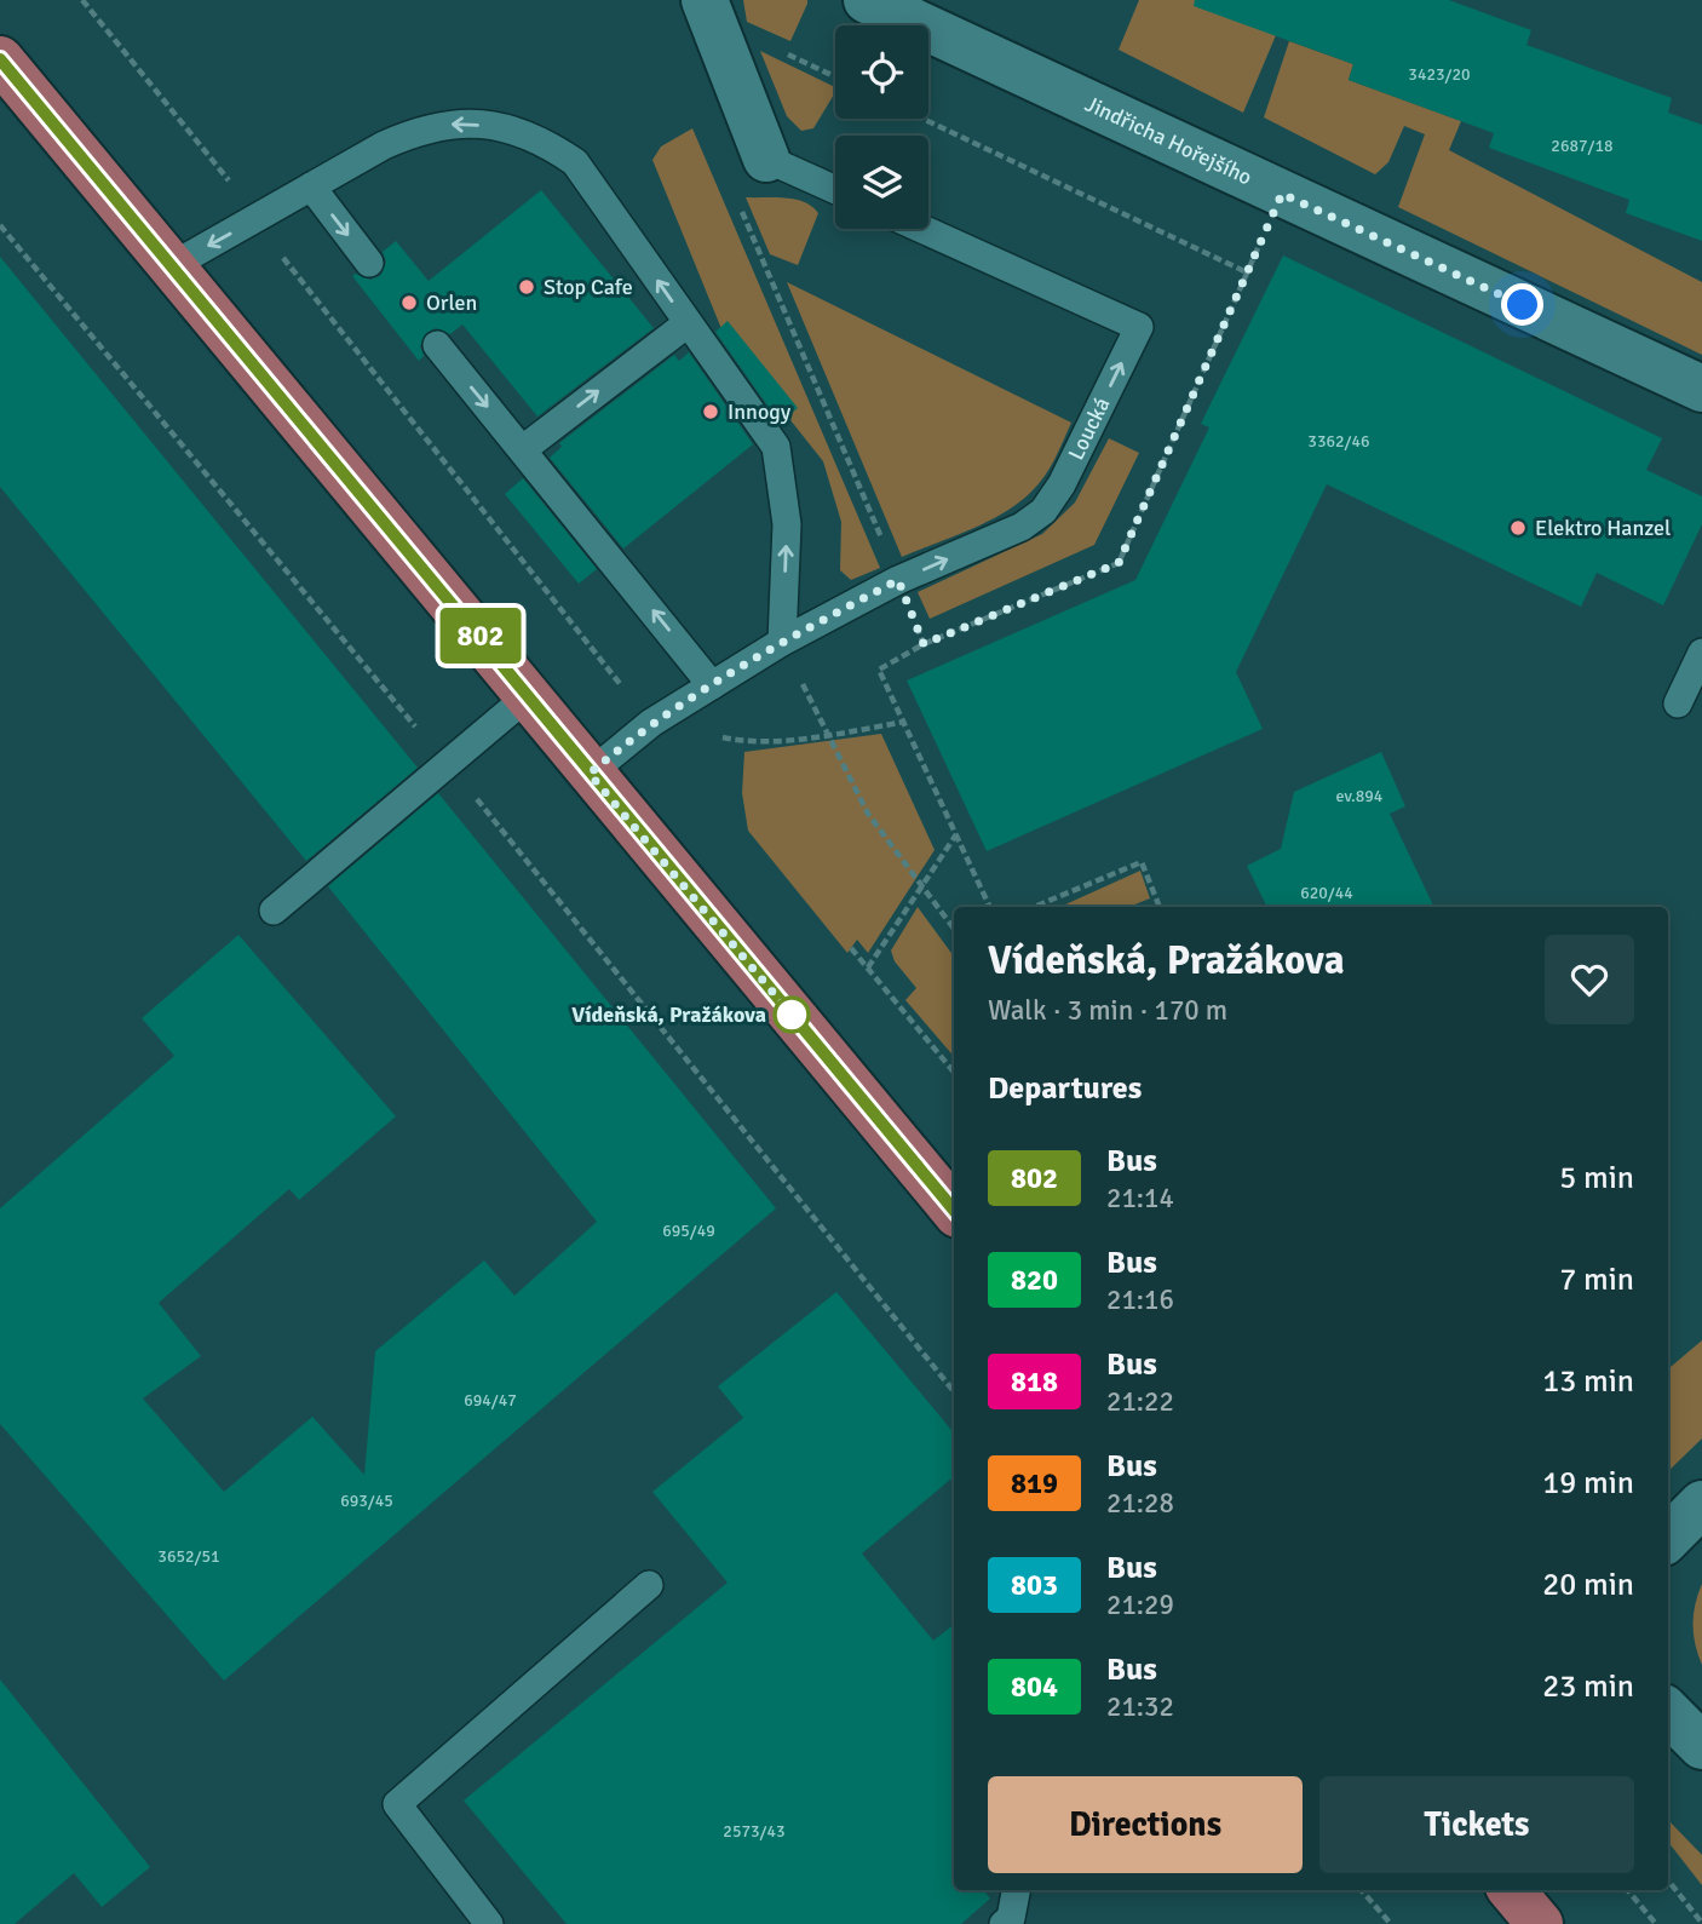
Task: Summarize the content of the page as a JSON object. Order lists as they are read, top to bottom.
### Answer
{
  "streets": {
    "street": ["Jindřicha Hořejšího"],
    "lane": ["Loucká"]
  },
  "places": [
    "Stop Cafe",
    "Orlen",
    "Innogy",
    "Elektro Hanzel",
    "Vídeňská, Pražákova"
  ],
  "lines": ["bus line 802"],
  "house_numbers": [
    "3423/20",
    "2687/18",
    "3362/46",
    "ev.894",
    "620/44",
    "695/49",
    "694/47",
    "693/45",
    "3652/51",
    "2573/43"
  ],
  "page": {
    "on_map": "802",
    "heading": [
      ["Vídeňská, Pražákova", "Walk · 3 min · 170 m"],
      "Departures"
    ],
    "list": [
      {
        "mark": "802",
        "name": "Bus",
        "note": "21:14",
        "value": "5 min"
      },
      {
        "mark": "820",
        "name": "Bus",
        "note": "21:16",
        "value": "7 min"
      },
      {
        "mark": "818",
        "name": "Bus",
        "note": "21:22",
        "value": "13 min"
      },
      {
        "mark": "819",
        "name": "Bus",
        "note": "21:28",
        "value": "19 min"
      },
      {
        "mark": "803",
        "name": "Bus",
        "note": "21:29",
        "value": "20 min"
      },
      {
        "mark": "804",
        "name": "Bus",
        "note": "21:32",
        "value": "23 min"
      }
    ],
    "buttons": ["Directions", "Tickets"]
  }
}
